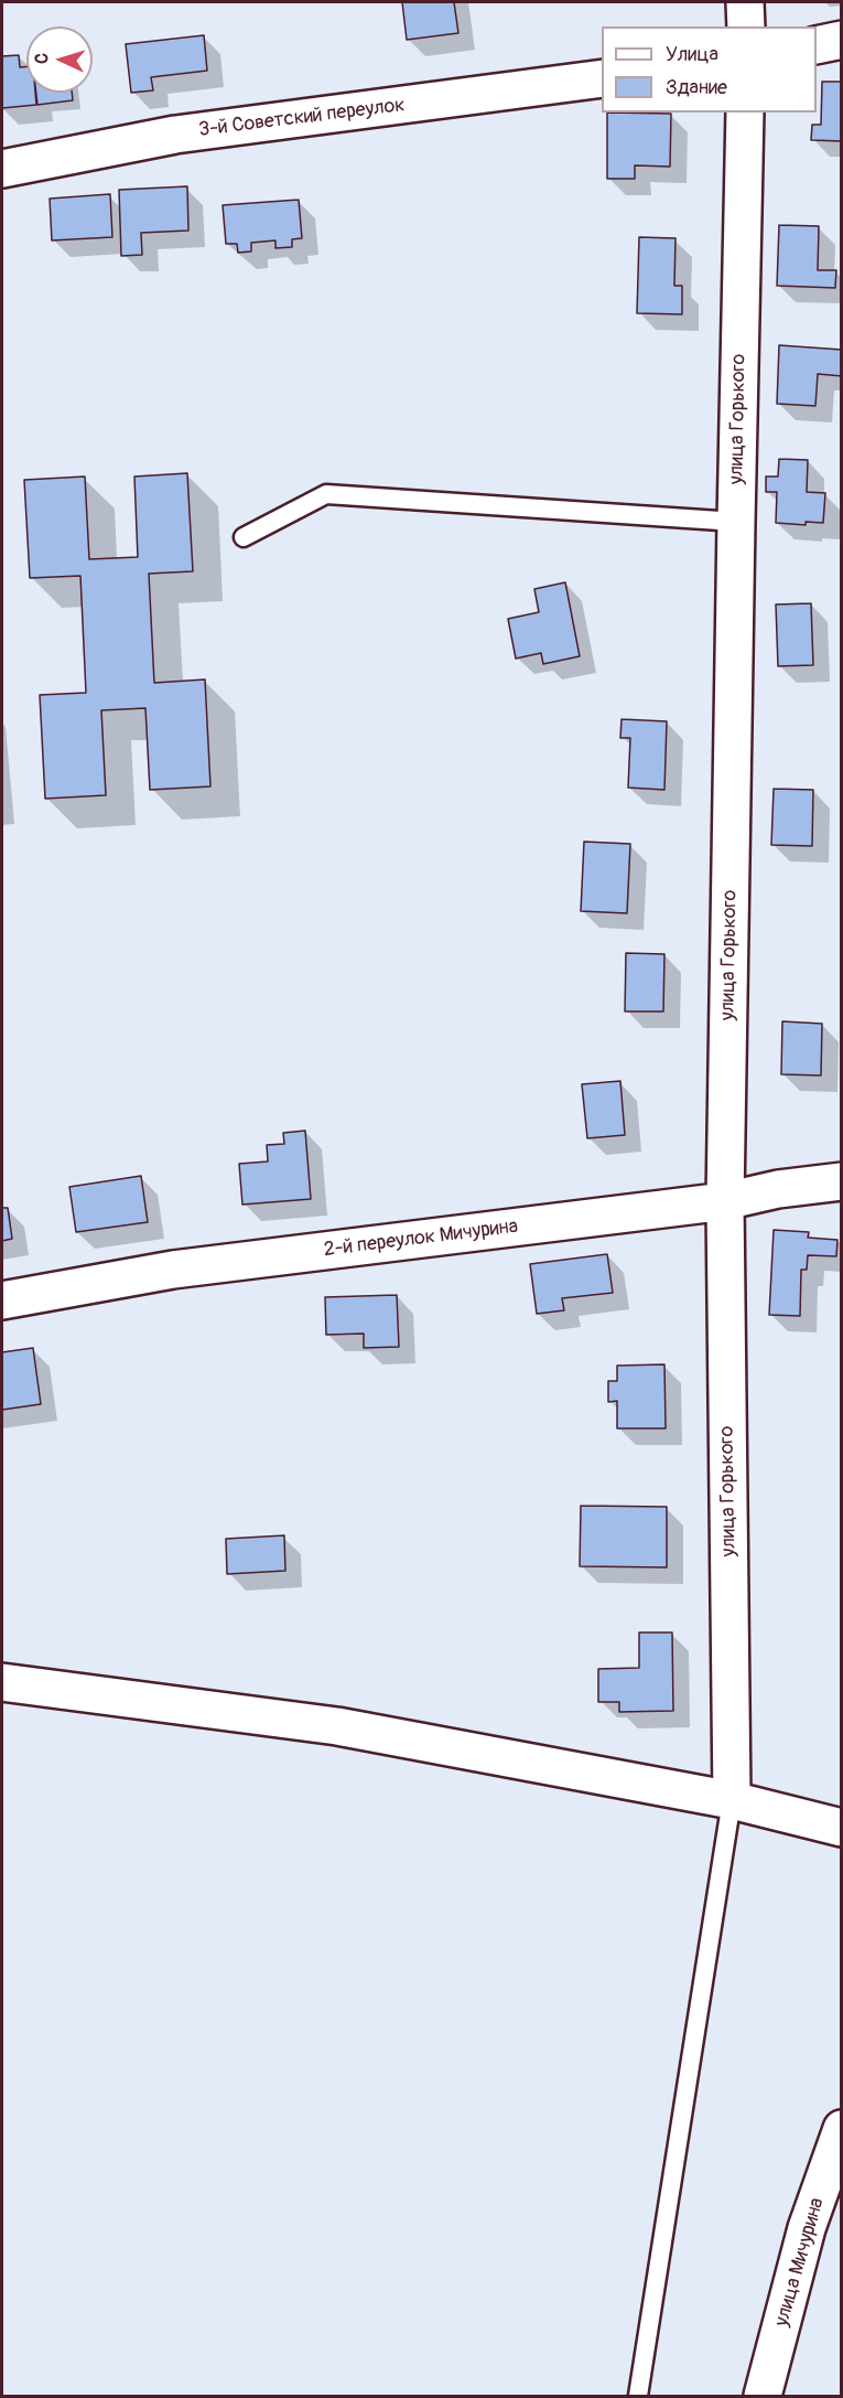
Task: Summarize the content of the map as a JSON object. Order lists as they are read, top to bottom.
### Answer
{
  "streets": {
    "street": [
      "3-й Советский переулок",
      "улица Горького",
      "2-й переулок Мичурина",
      "улица Мичурина"
    ]
  },
  "crossings": [
    ["улица Горького", "2-й переулок Мичурина"]
  ],
  "legend": ["Улица", "Здание"],
  "north": "left"
}
